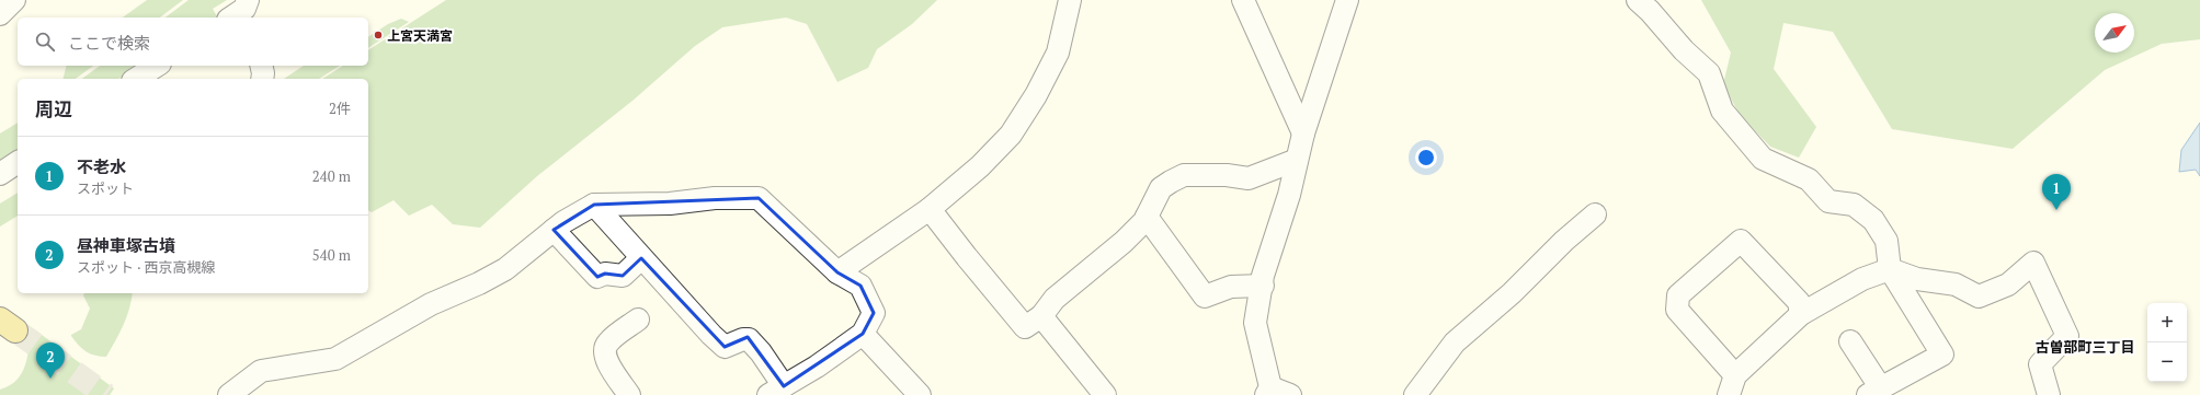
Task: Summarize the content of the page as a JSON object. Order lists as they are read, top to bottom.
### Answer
{
  "districts": ["古曽部町三丁目"],
  "places": ["上宮天満宮"],
  "north": "top right",
  "page": {
    "search": "ここで検索",
    "heading": ["周辺", "2件"],
    "list": [
      {
        "mark": "1",
        "name": "不老水",
        "note": "スポット",
        "value": "240 m"
      },
      {
        "mark": "2",
        "name": "昼神車塚古墳",
        "note": "スポット · 西京高槻線",
        "value": "540 m"
      }
    ],
    "pins": ["1", "2"],
    "map_buttons": ["+", "−"]
  }
}
